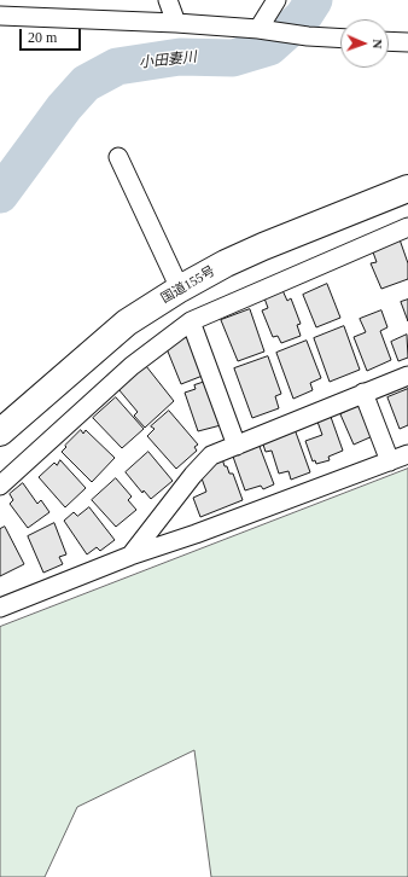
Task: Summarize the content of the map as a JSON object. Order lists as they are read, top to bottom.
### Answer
{
  "streets": {
    "highway": ["国道155号"]
  },
  "water": ["小田妻川"],
  "scale_bar": "20 m",
  "north": "right"
}
